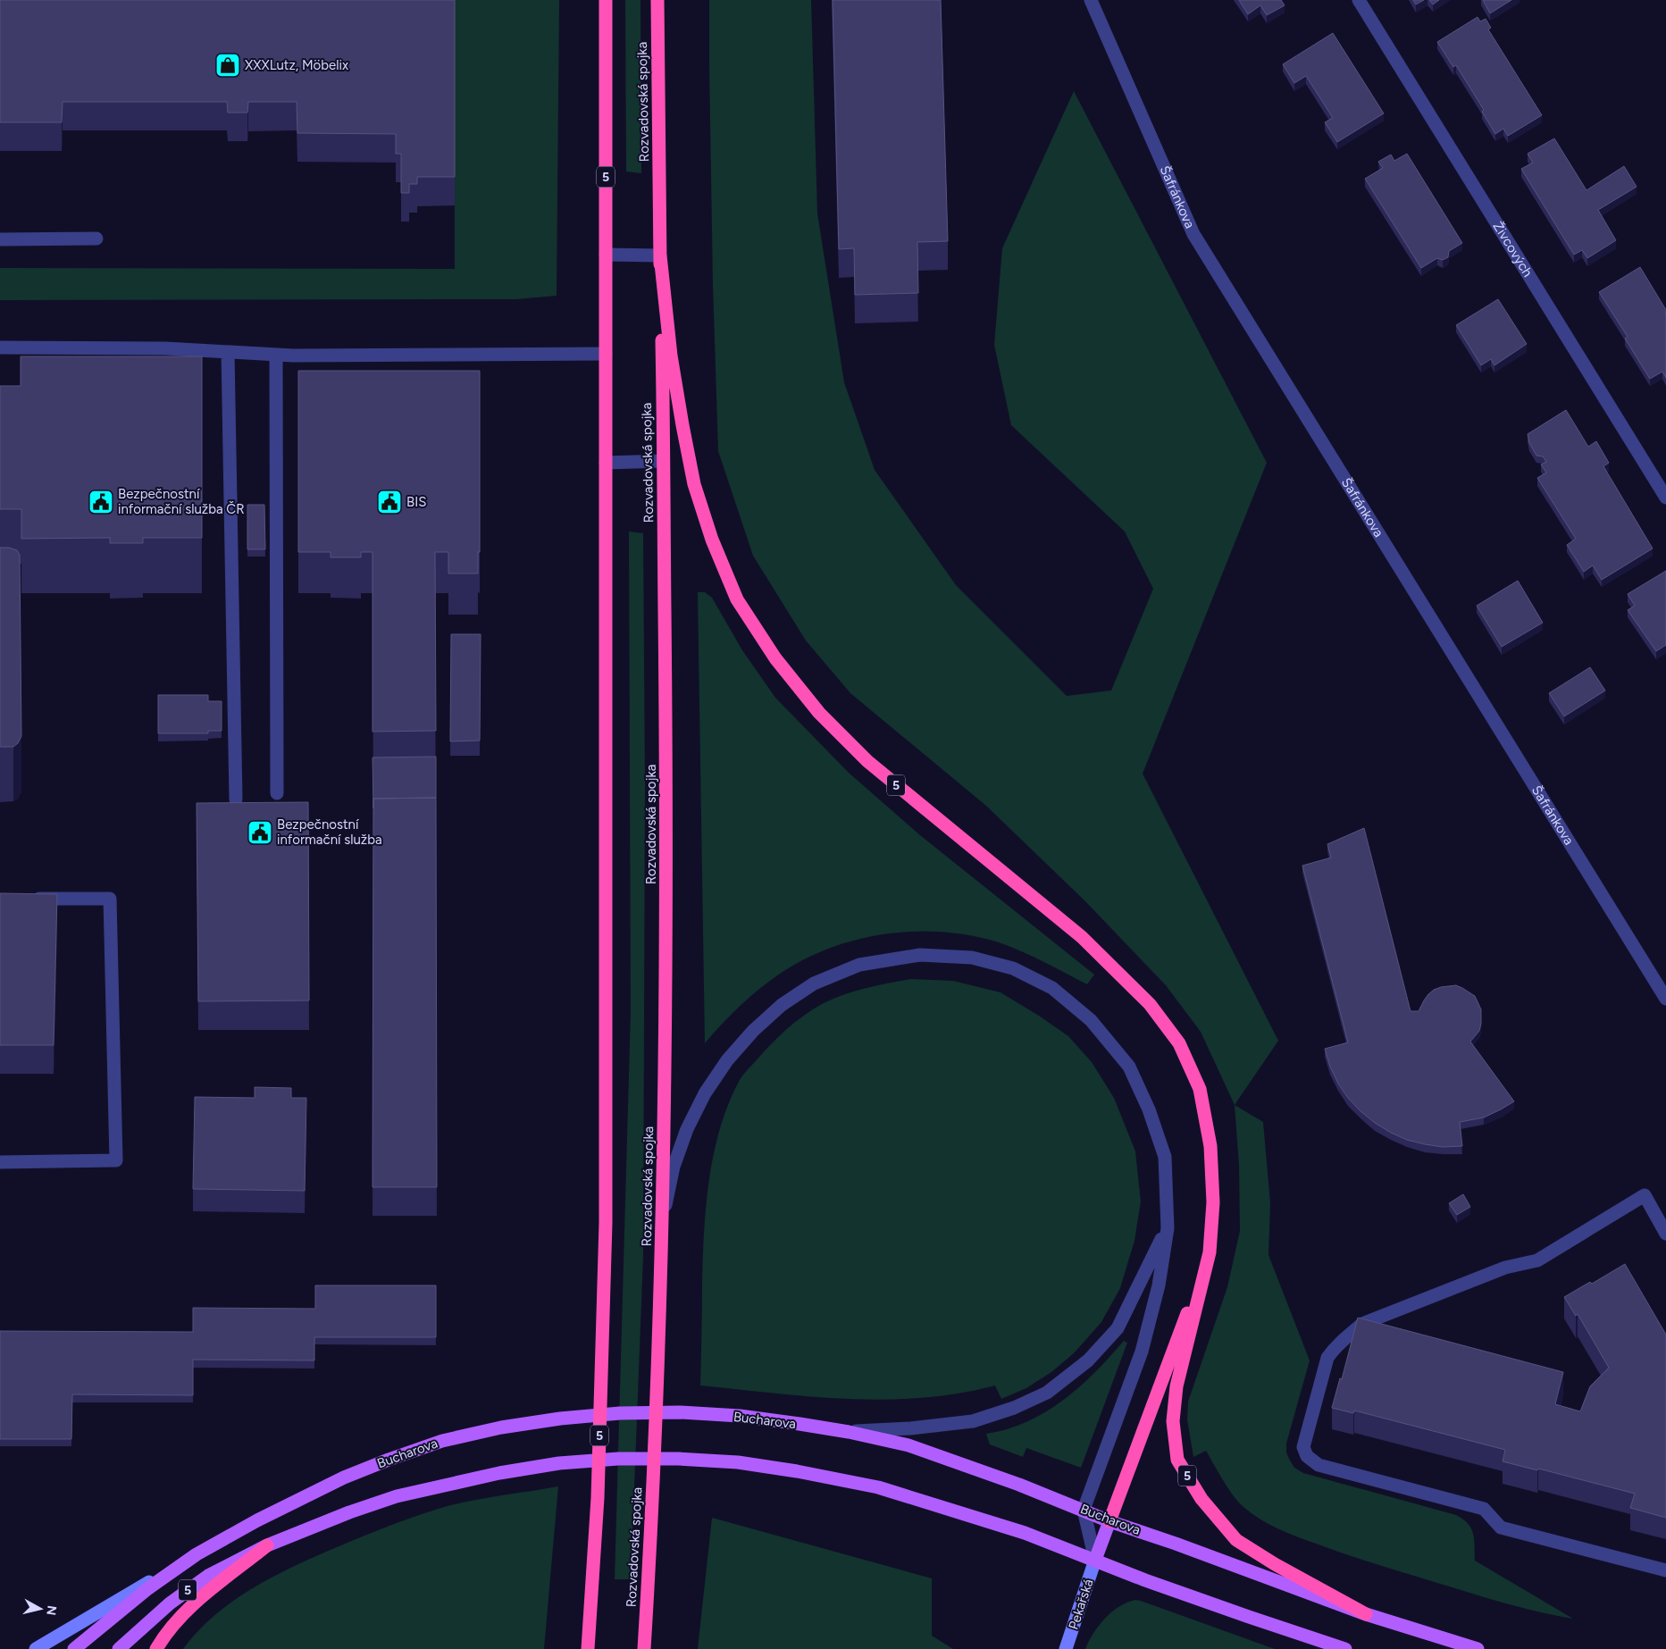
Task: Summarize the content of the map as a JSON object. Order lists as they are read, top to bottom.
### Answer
{
  "streets": {
    "highway": ["Rozvadovská spojka", "5"],
    "main road": ["Bucharova"],
    "street": ["Šafránkova", "Živcových", "Pekařská"]
  },
  "crossings": [
    ["Rozvadovská spojka", "5"],
    ["5", "Bucharova"],
    ["5", "Pekařská"]
  ],
  "places": {
    "shop": ["XXXLutz, Möbelix"],
    "public building": ["Bezpečnostní informační služba ČR", "BIS", "Bezpečnostní informační služba"]
  },
  "north": "right"
}
